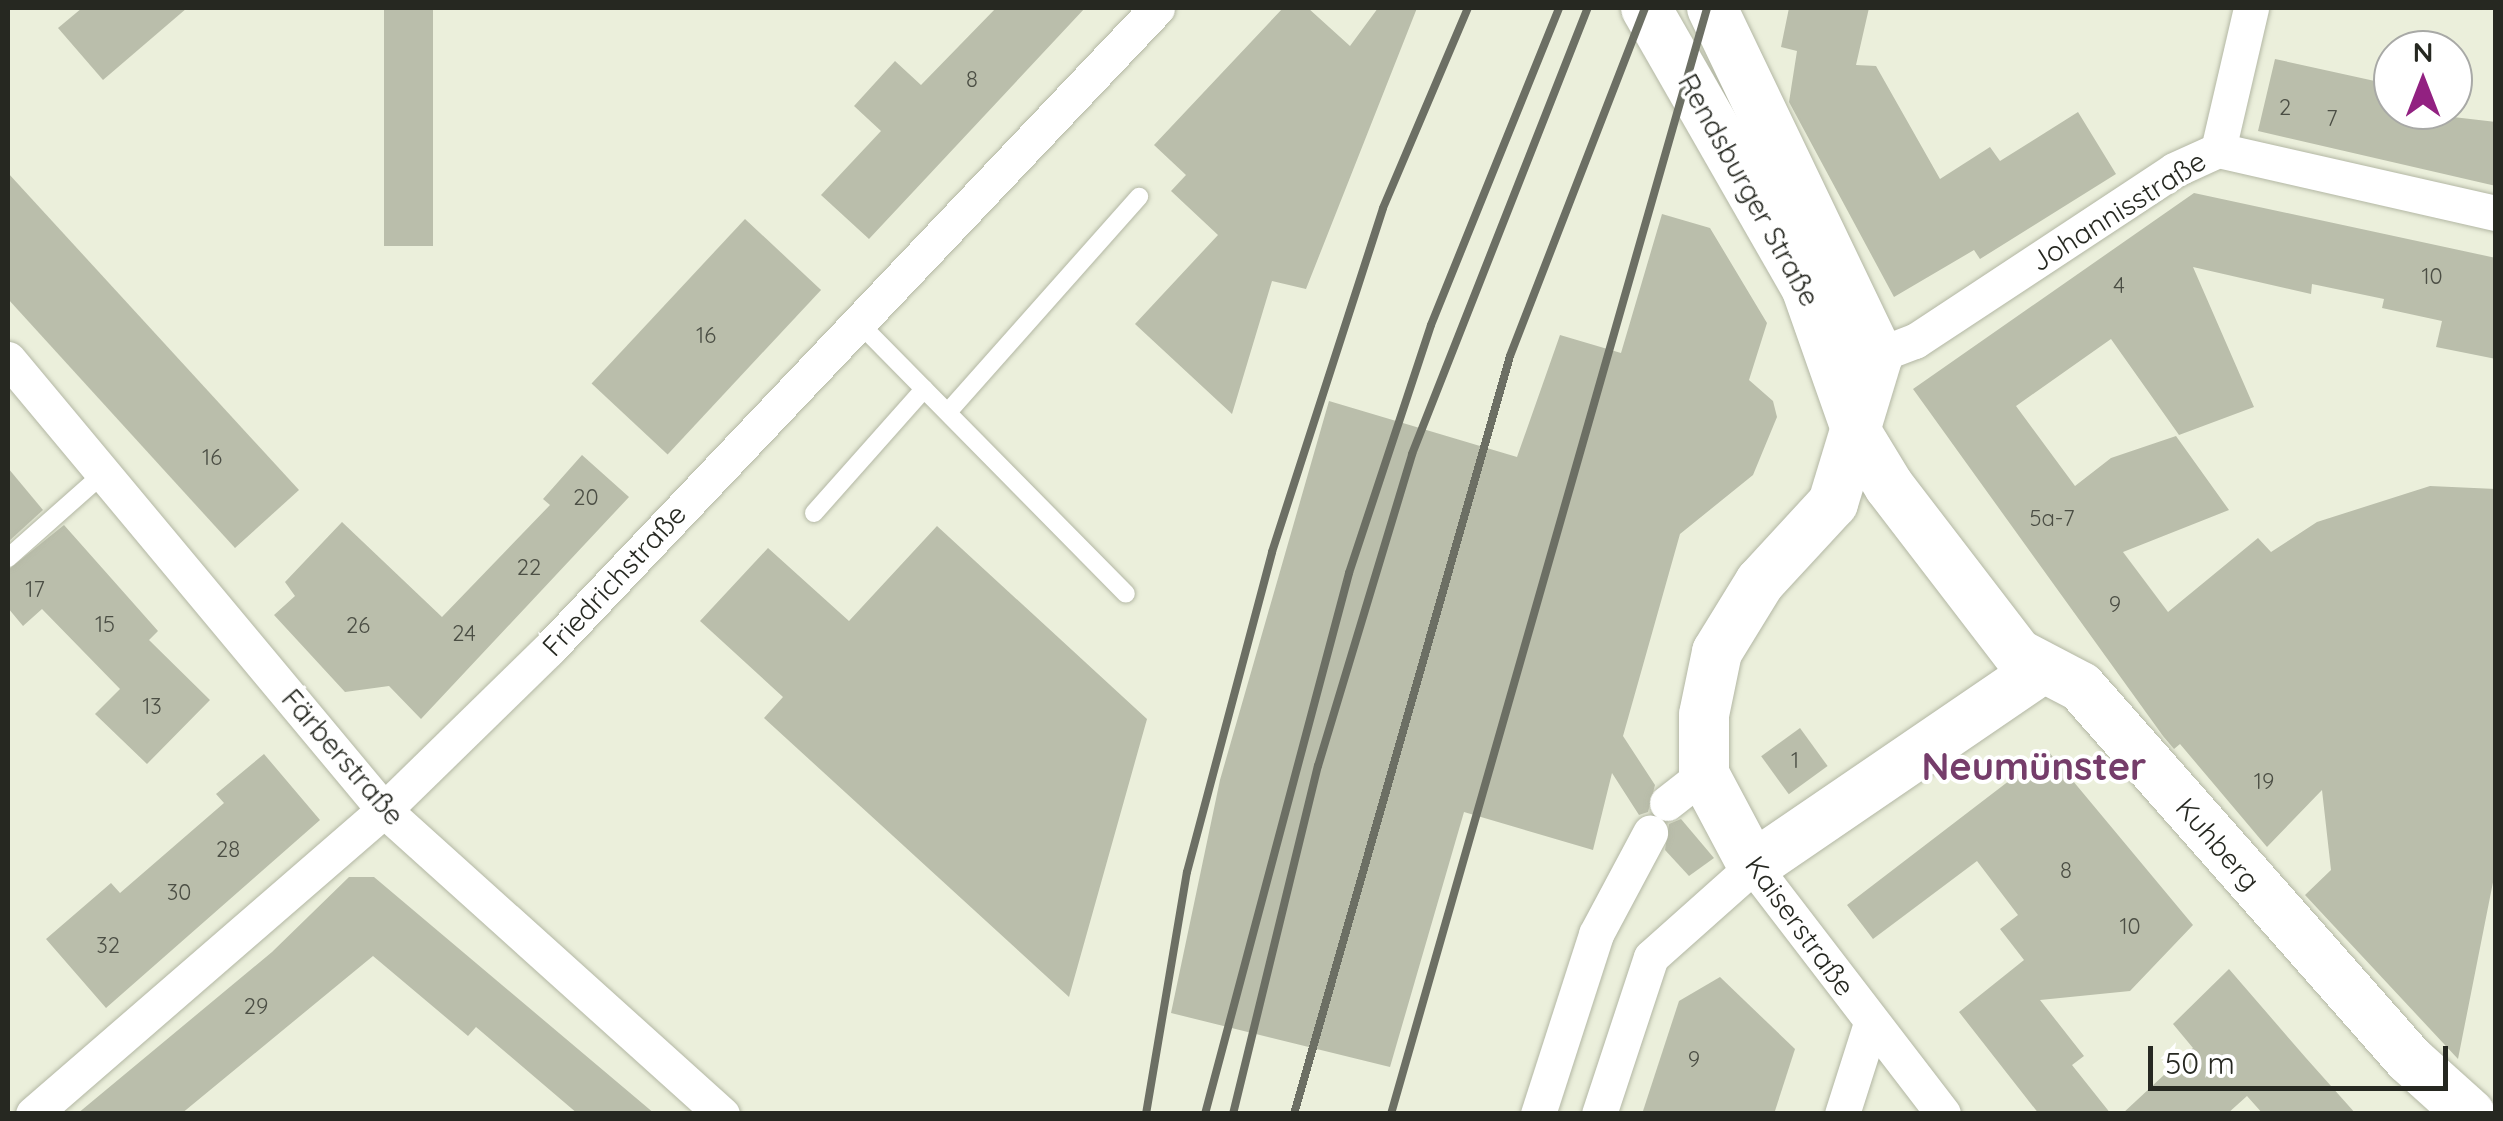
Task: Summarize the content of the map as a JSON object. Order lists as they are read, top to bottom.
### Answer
{
  "streets": {
    "street": [
      "Rendsburger Straße",
      "Johannisstraße",
      "Friedrichstraße",
      "Färberstraße",
      "Kuhberg",
      "Kaiserstraße"
    ]
  },
  "crossings": [
    ["Rendsburger Straße", "Johannisstraße"],
    ["Rendsburger Straße", "Kuhberg"],
    ["Friedrichstraße", "Färberstraße"]
  ],
  "districts": ["Neumünster"],
  "house_numbers": [
    "8",
    "2",
    "7",
    "10",
    "4",
    "16",
    "16",
    "20",
    "5a-7",
    "22",
    "17",
    "9",
    "15",
    "26",
    "24",
    "13",
    "1",
    "19",
    "28",
    "8",
    "30",
    "10",
    "32",
    "29",
    "9"
  ],
  "scale_bar": "50 m",
  "north": "top"
}
